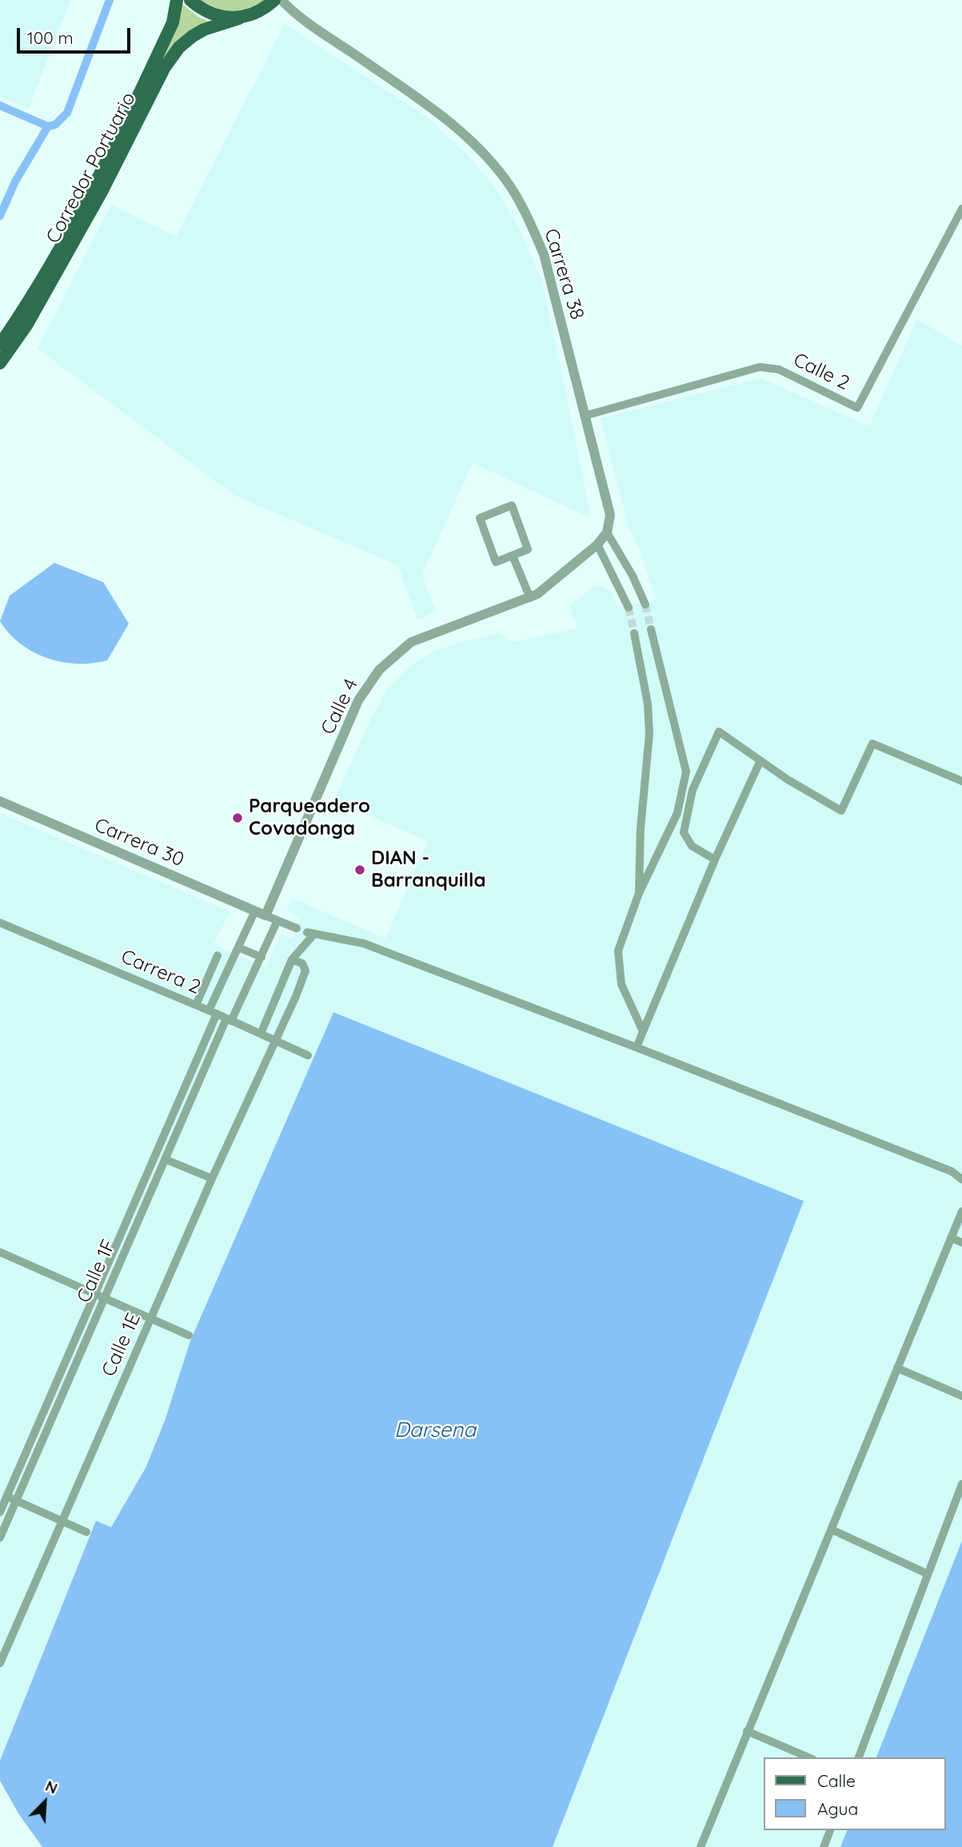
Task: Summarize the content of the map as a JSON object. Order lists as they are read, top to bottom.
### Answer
{
  "streets": {
    "main road": ["Corredor Portuario"],
    "street": [
      "Carrera 38",
      "Calle 2",
      "Calle 4",
      "Carrera 30",
      "Carrera 2",
      "Calle 1F",
      "Calle 1E"
    ]
  },
  "crossings": [
    ["Carrera 38", "Calle 2"],
    ["Carrera 38", "Calle 4"],
    ["Calle 4", "Carrera 30"],
    ["Carrera 30", "Calle 1F"],
    ["Carrera 2", "Calle 1F"],
    ["Carrera 2", "Calle 1E"]
  ],
  "water": ["Darsena"],
  "places": ["Parqueadero Covadonga", "DIAN - Barranquilla"],
  "legend": ["Calle", "Agua"],
  "scale_bar": "100 m",
  "north": "top right"
}
